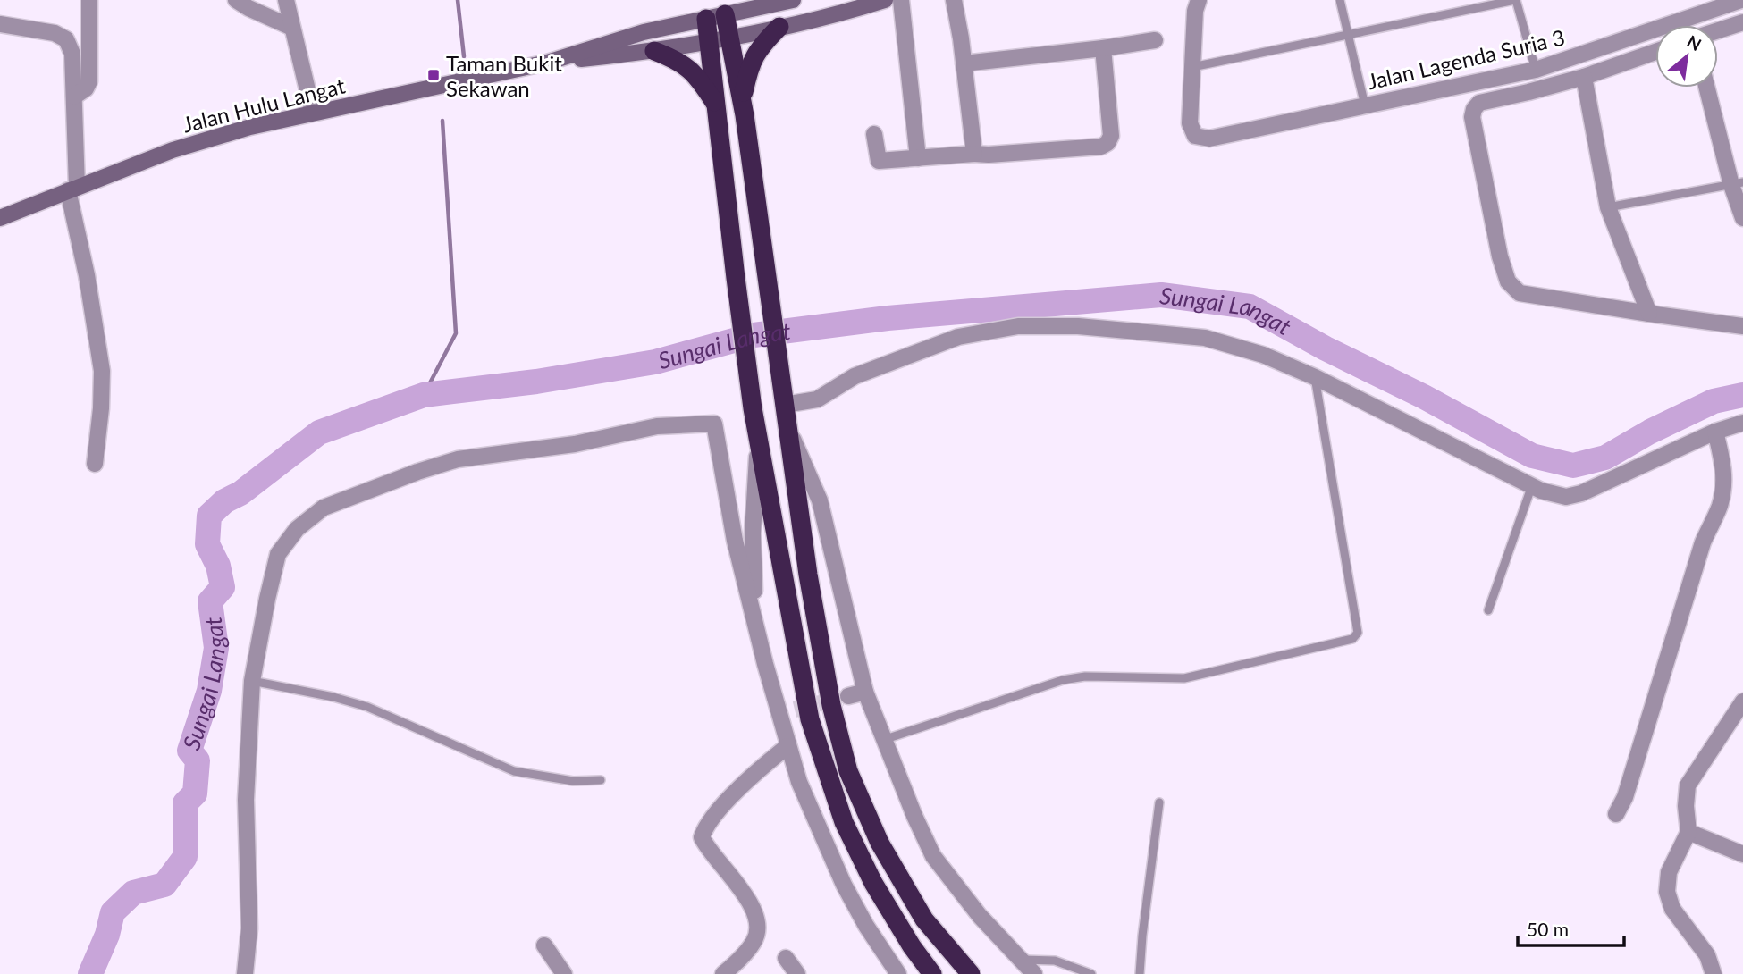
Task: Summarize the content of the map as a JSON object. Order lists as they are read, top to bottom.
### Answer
{
  "streets": {
    "main road": ["Jalan Hulu Langat"],
    "street": ["Jalan Lagenda Suria 3"]
  },
  "water": ["Sungai Langat"],
  "places": {
    "transit": ["Taman Bukit Sekawan"]
  },
  "scale_bar": "50 m",
  "north": "top right"
}
